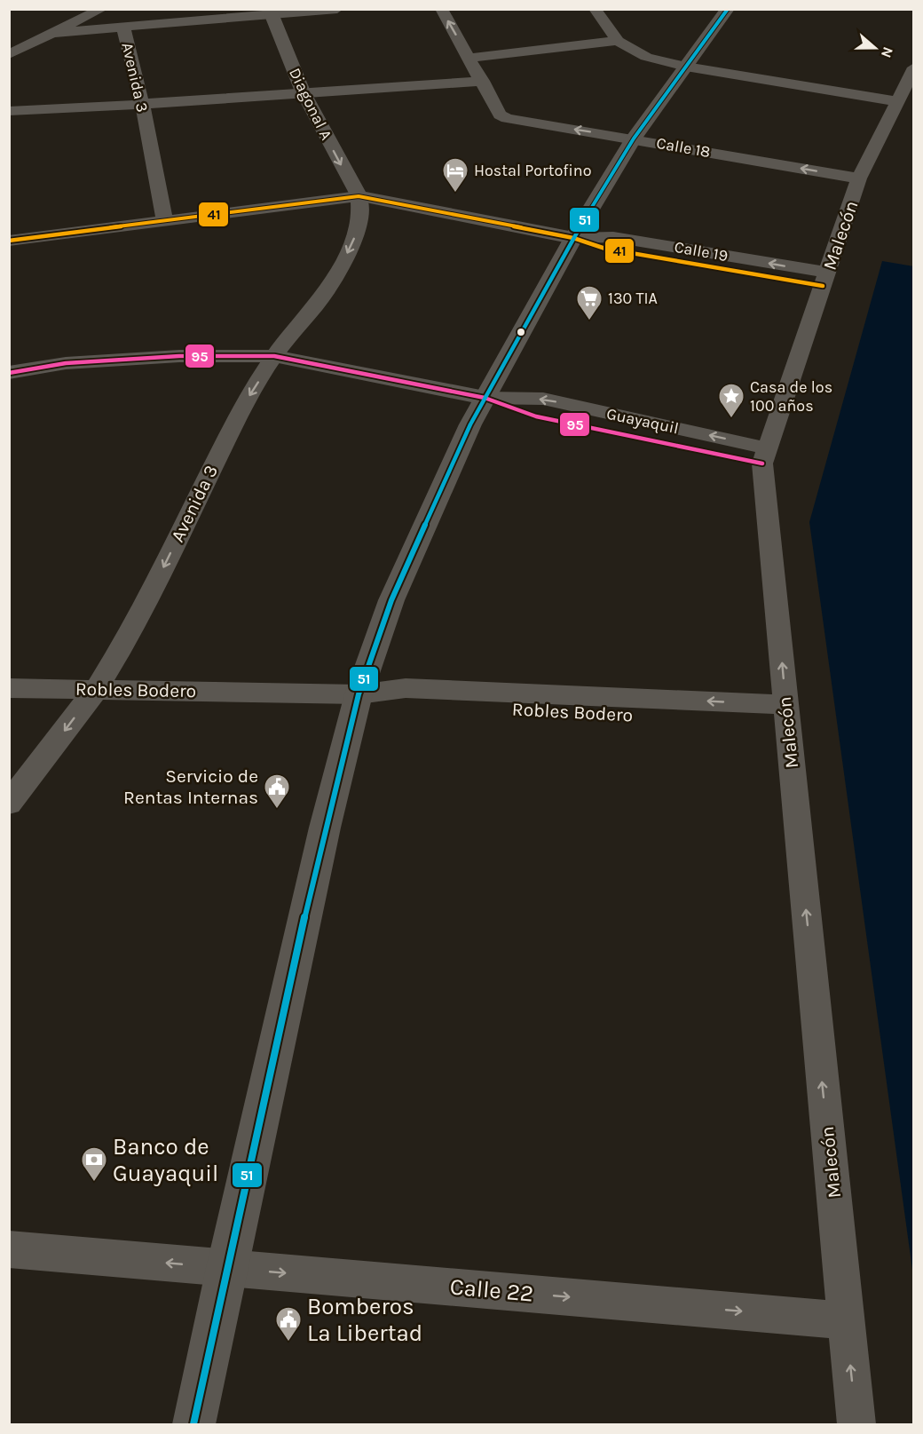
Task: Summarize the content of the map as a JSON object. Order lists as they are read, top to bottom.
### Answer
{
  "streets": {
    "main road": ["Diagonal A", "Calle 19", "Guayaquil"],
    "street": [
      "Avenida 3",
      "Calle 18",
      "Malecón",
      "Robles Bodero",
      "Calle 22"
    ]
  },
  "crossings": [
    ["Avenida 3", "Diagonal A"],
    ["Avenida 3", "Calle 19"],
    ["Avenida 3", "Guayaquil"],
    ["Avenida 3", "Robles Bodero"],
    ["Diagonal A", "Calle 19"],
    ["Calle 18", "Malecón"],
    ["Malecón", "Calle 19"],
    ["Malecón", "Guayaquil"],
    ["Malecón", "Robles Bodero"],
    ["Malecón", "Calle 22"]
  ],
  "one_way": ["Avenida 3", "Diagonal A", "Malecón"],
  "places": {
    "hotel": ["Hostal Portofino"],
    "supermarket": ["130 TIA"],
    "place": ["Casa de los 100 años"],
    "public building": ["Servicio de Rentas Internas", "Bomberos La Libertad"],
    "bank": ["Banco de Guayaquil"]
  },
  "lines": ["transit line 51", "transit line 41", "transit line 95"],
  "north": "right"
}
